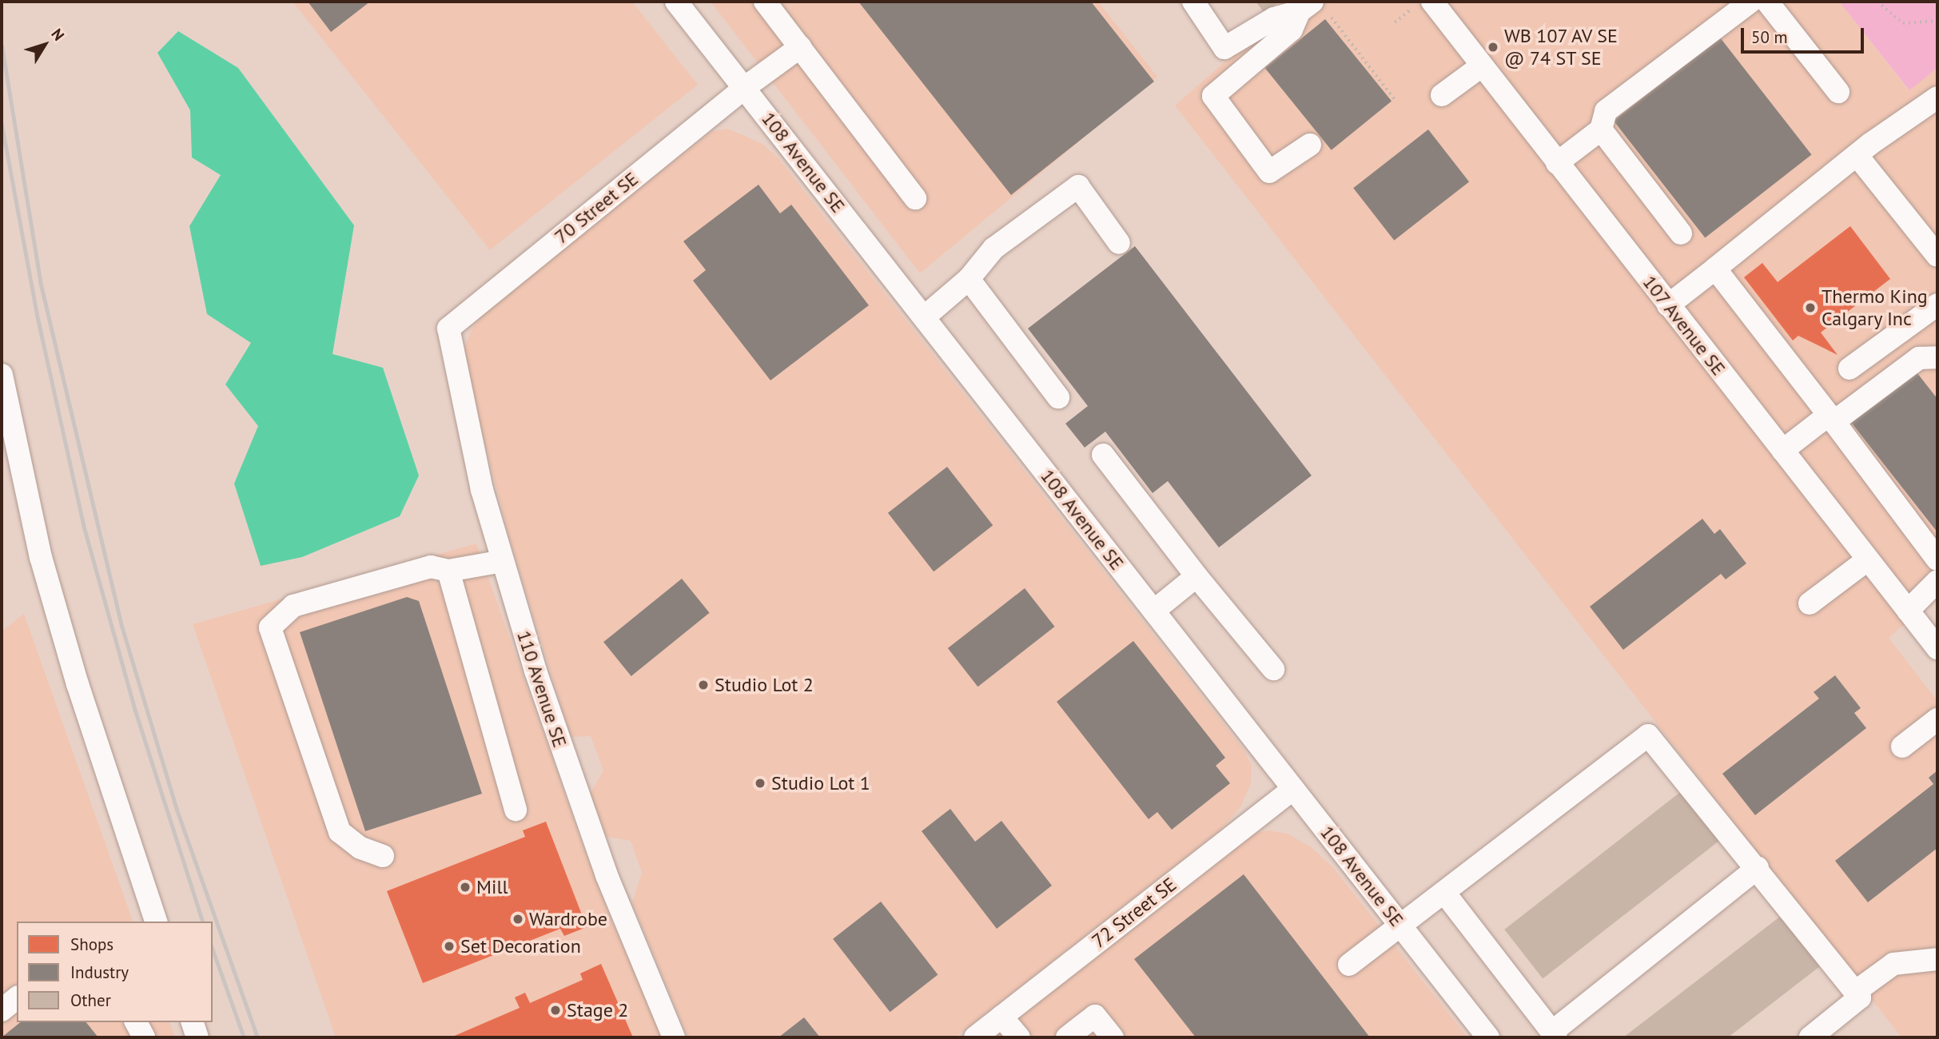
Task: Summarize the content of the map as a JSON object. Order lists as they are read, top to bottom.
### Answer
{
  "streets": {
    "street": [
      "108 Avenue SE",
      "70 Street SE",
      "107 Avenue SE",
      "110 Avenue SE",
      "72 Street SE"
    ]
  },
  "crossings": [
    ["108 Avenue SE", "70 Street SE"],
    ["108 Avenue SE", "72 Street SE"],
    ["70 Street SE", "110 Avenue SE"]
  ],
  "places": [
    "WB 107 AV SE @ 74 ST SE",
    "Thermo King Calgary Inc",
    "Studio Lot 2",
    "Studio Lot 1",
    "Mill",
    "Wardrobe",
    "Set Decoration",
    "Stage 2"
  ],
  "legend": ["Shops", "Industry", "Other"],
  "scale_bar": "50 m",
  "north": "top right"
}
